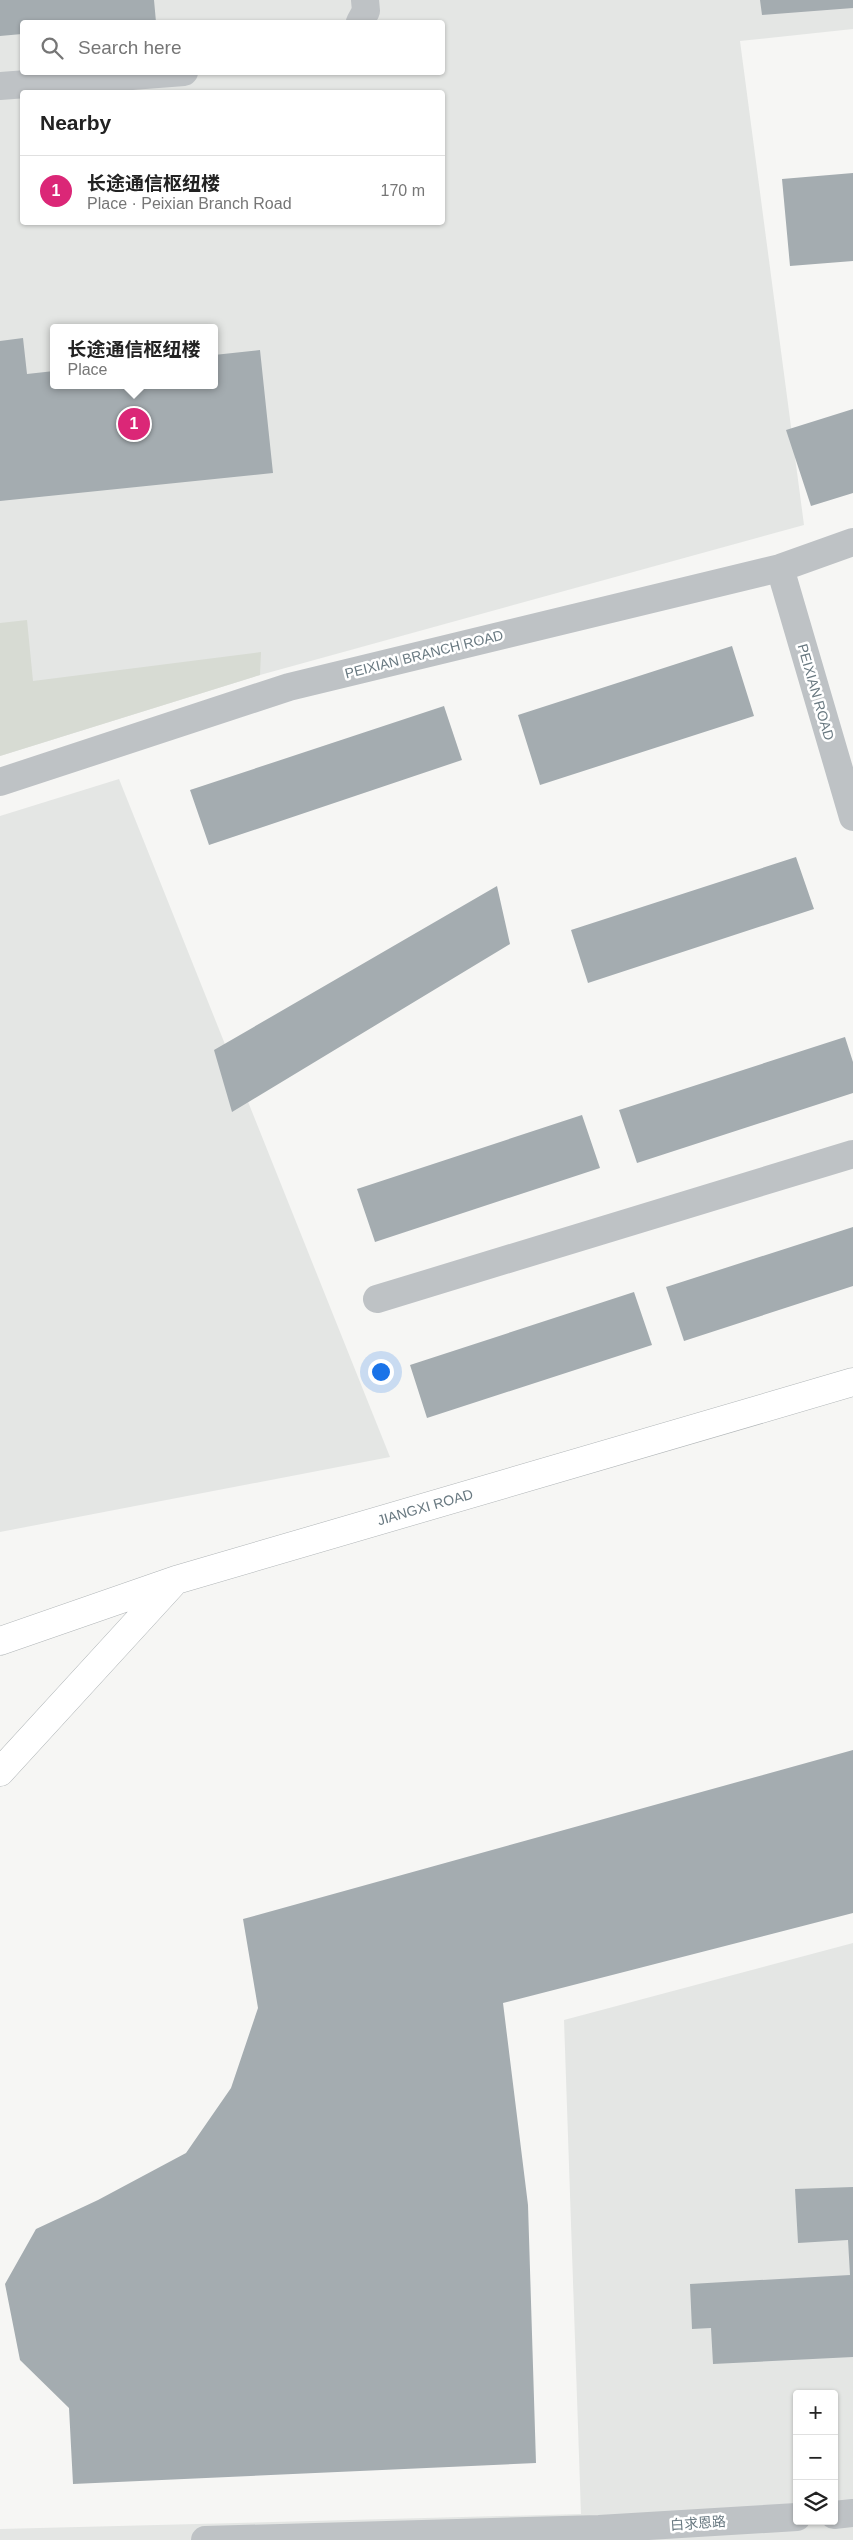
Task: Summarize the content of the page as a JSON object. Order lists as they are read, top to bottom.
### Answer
{
  "streets": {
    "main road": ["JIANGXI ROAD"],
    "street": ["PEIXIAN BRANCH ROAD", "PEIXIAN ROAD", "白求恩路"]
  },
  "crossings": [
    ["PEIXIAN BRANCH ROAD", "PEIXIAN ROAD"]
  ],
  "page": {
    "search": "Search here",
    "heading": "Nearby",
    "list": [
      {
        "mark": "1",
        "name": "长途通信枢纽楼",
        "note": "Place · Peixian Branch Road",
        "value": "170 m"
      }
    ],
    "popup": ["长途通信枢纽楼", "Place"],
    "pins": "1",
    "map_buttons": ["+", "−"]
  }
}
